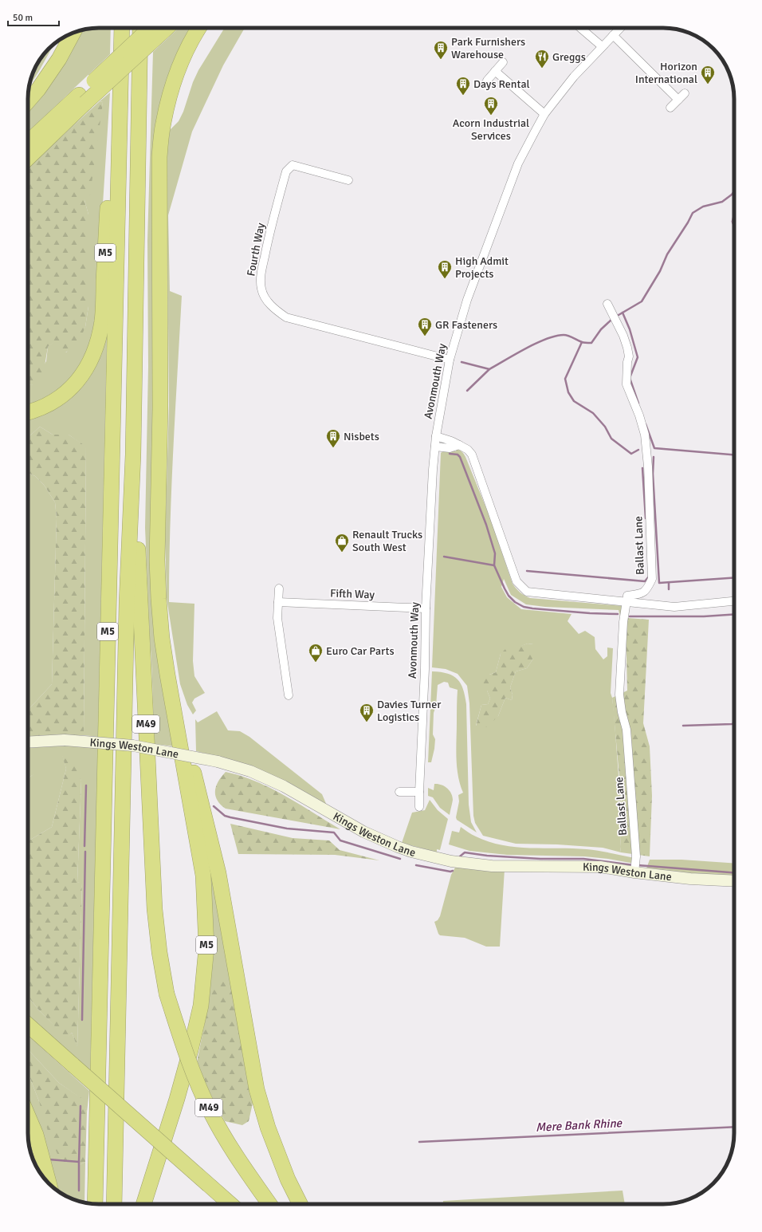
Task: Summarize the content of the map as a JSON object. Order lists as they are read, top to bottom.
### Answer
{
  "streets": {
    "highway": ["M5", "M49"],
    "street": [
      "Fourth Way",
      "Avonmouth Way",
      "Ballast Lane",
      "Fifth Way",
      "Kings Weston Lane"
    ]
  },
  "crossings": [
    ["Fourth Way", "Avonmouth Way"],
    ["M5", "M49"],
    ["Avonmouth Way", "Fifth Way"],
    ["Ballast Lane", "Kings Weston Lane"]
  ],
  "water": ["Mere Bank Rhine"],
  "places": {
    "building": [
      "Park Furnishers Warehouse",
      "Horizon International",
      "Days Rental",
      "Acorn Industrial Services",
      "High Admit Projects",
      "GR Fasteners",
      "Nisbets",
      "Davies Turner Logistics"
    ],
    "restaurant": ["Greggs"],
    "shop": ["Renault Trucks South West", "Euro Car Parts"]
  },
  "scale_bar": "50 m"
}
